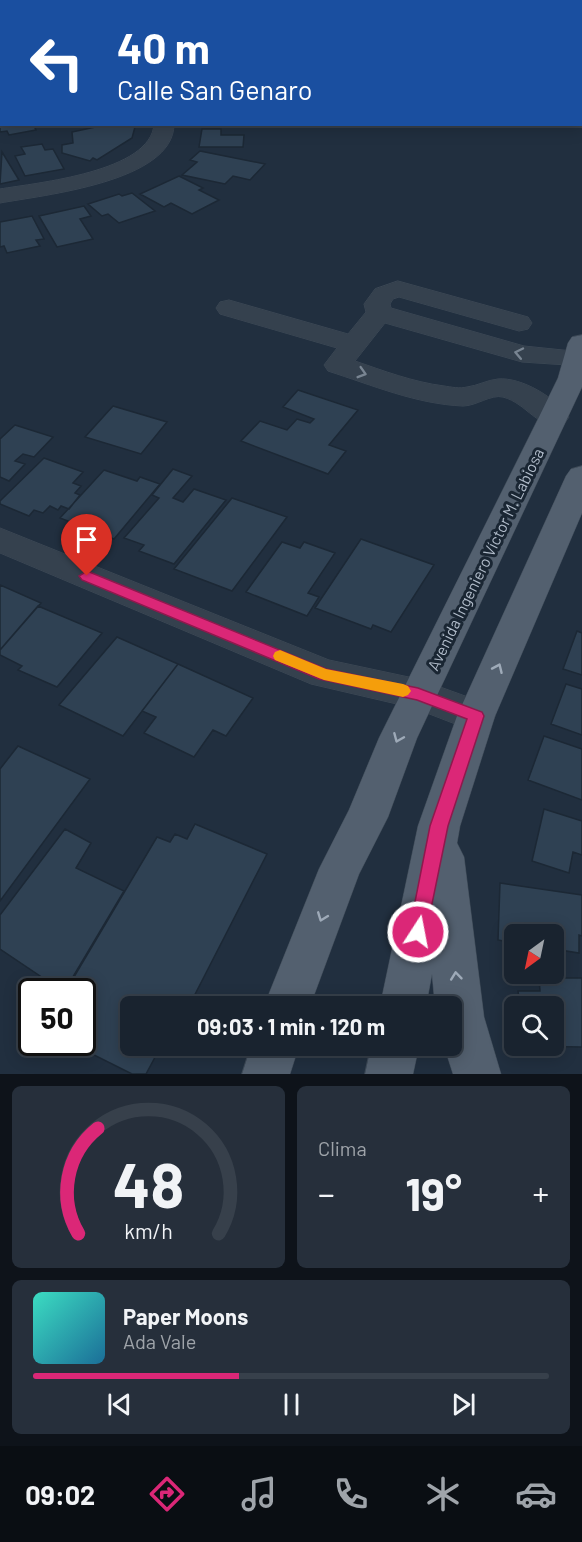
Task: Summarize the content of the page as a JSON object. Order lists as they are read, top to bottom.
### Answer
{
  "streets": {
    "main road": ["Avenida Ingeniero Víctor M. Labiosa"]
  },
  "north": "bottom left",
  "page": {
    "turn": ["40 m", "Calle San Genaro"],
    "limit": "50",
    "trip": "09:03 · 1 min · 120 m",
    "tile": "Clima",
    "heat": ["−", "19°", "+"],
    "song": ["Paper Moons", "Ada Vale"],
    "tabs": "09:02",
    "gauge": ["48", "km/h"]
  }
}
